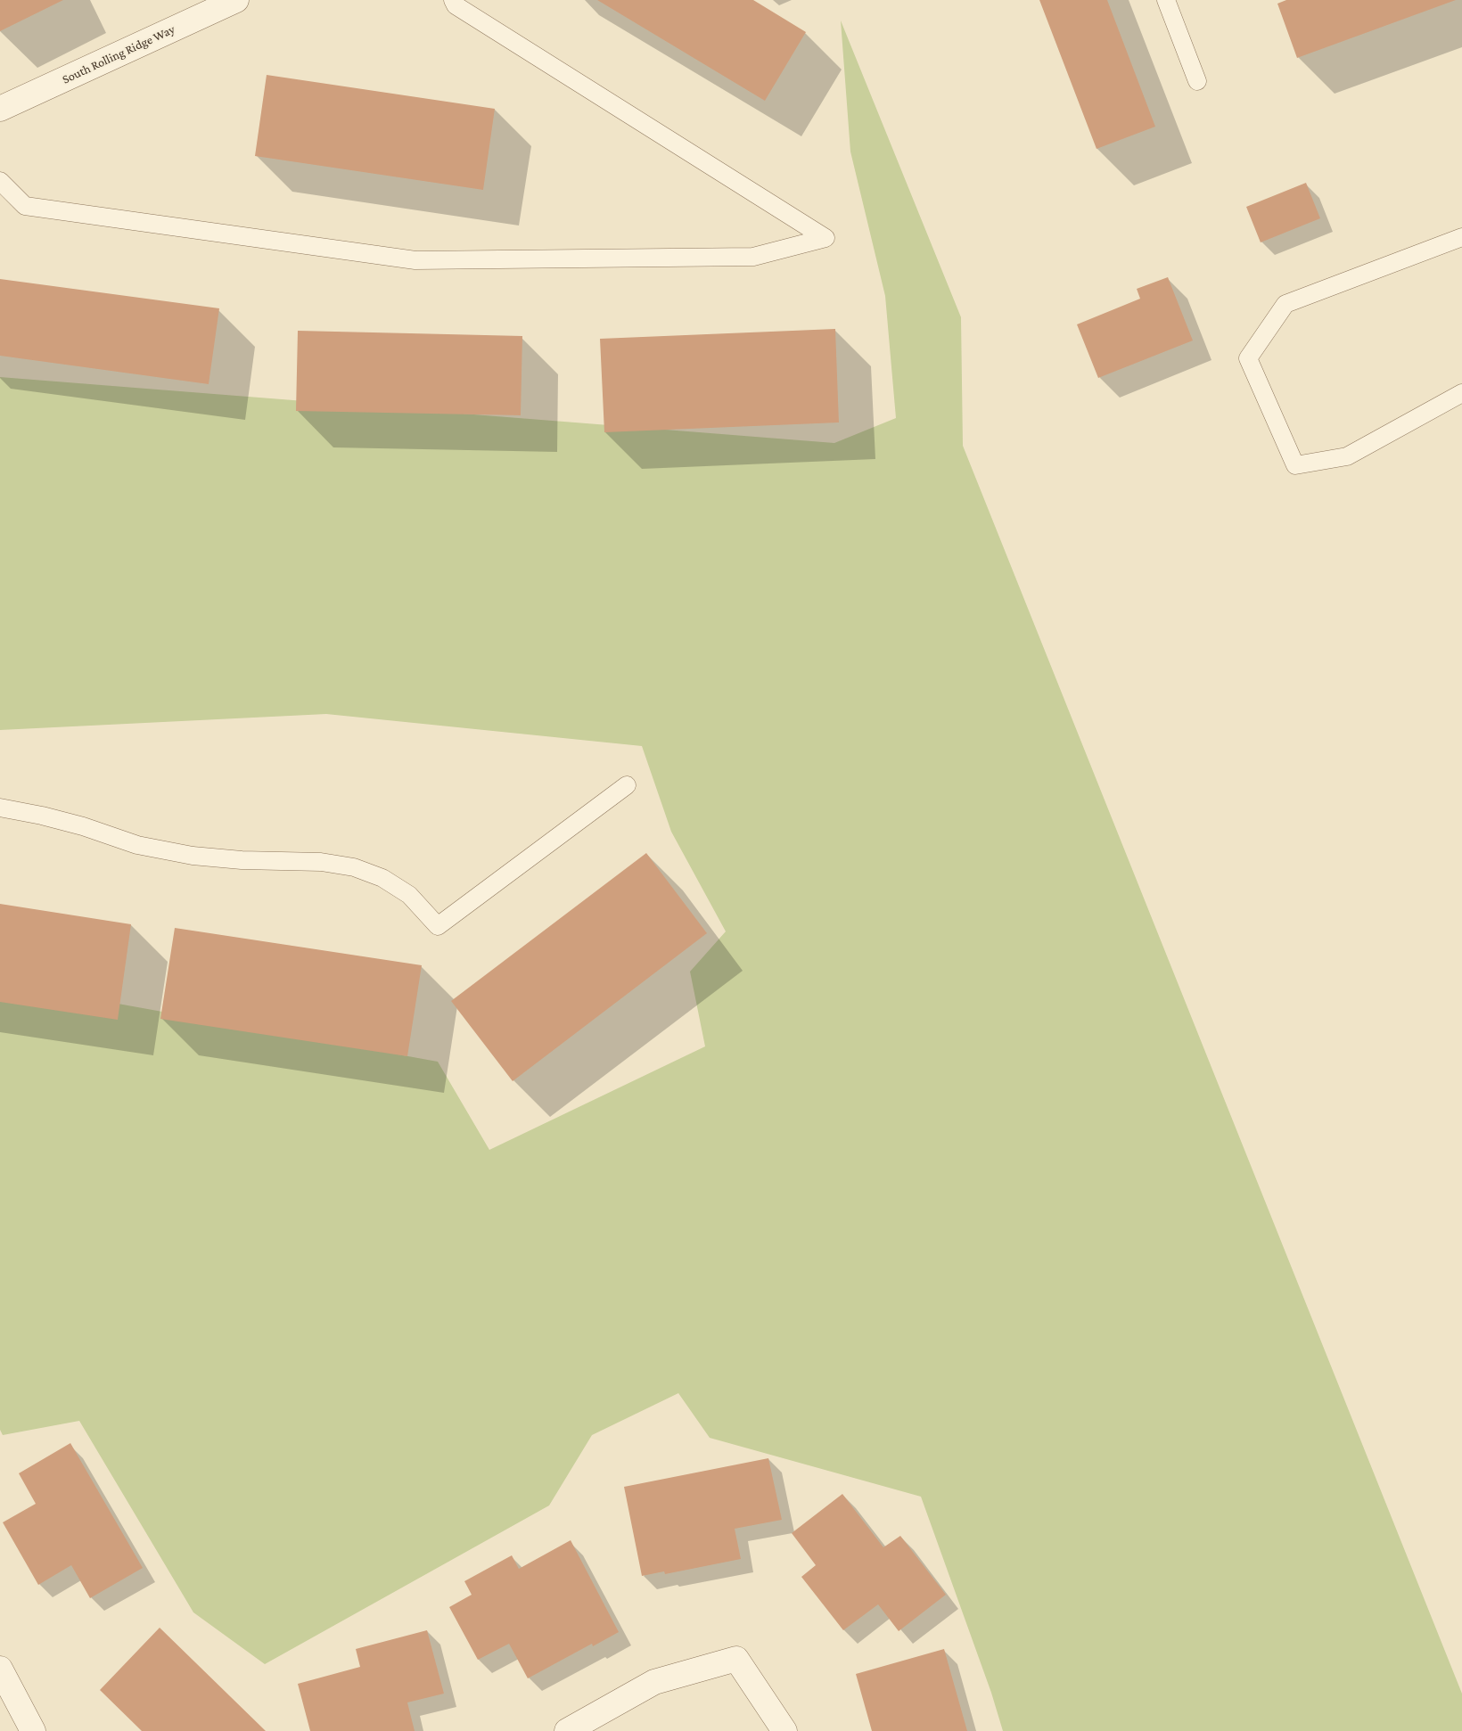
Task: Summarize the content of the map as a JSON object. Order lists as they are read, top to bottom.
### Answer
{
  "streets": {
    "street": ["South Rolling Ridge Way"]
  }
}
